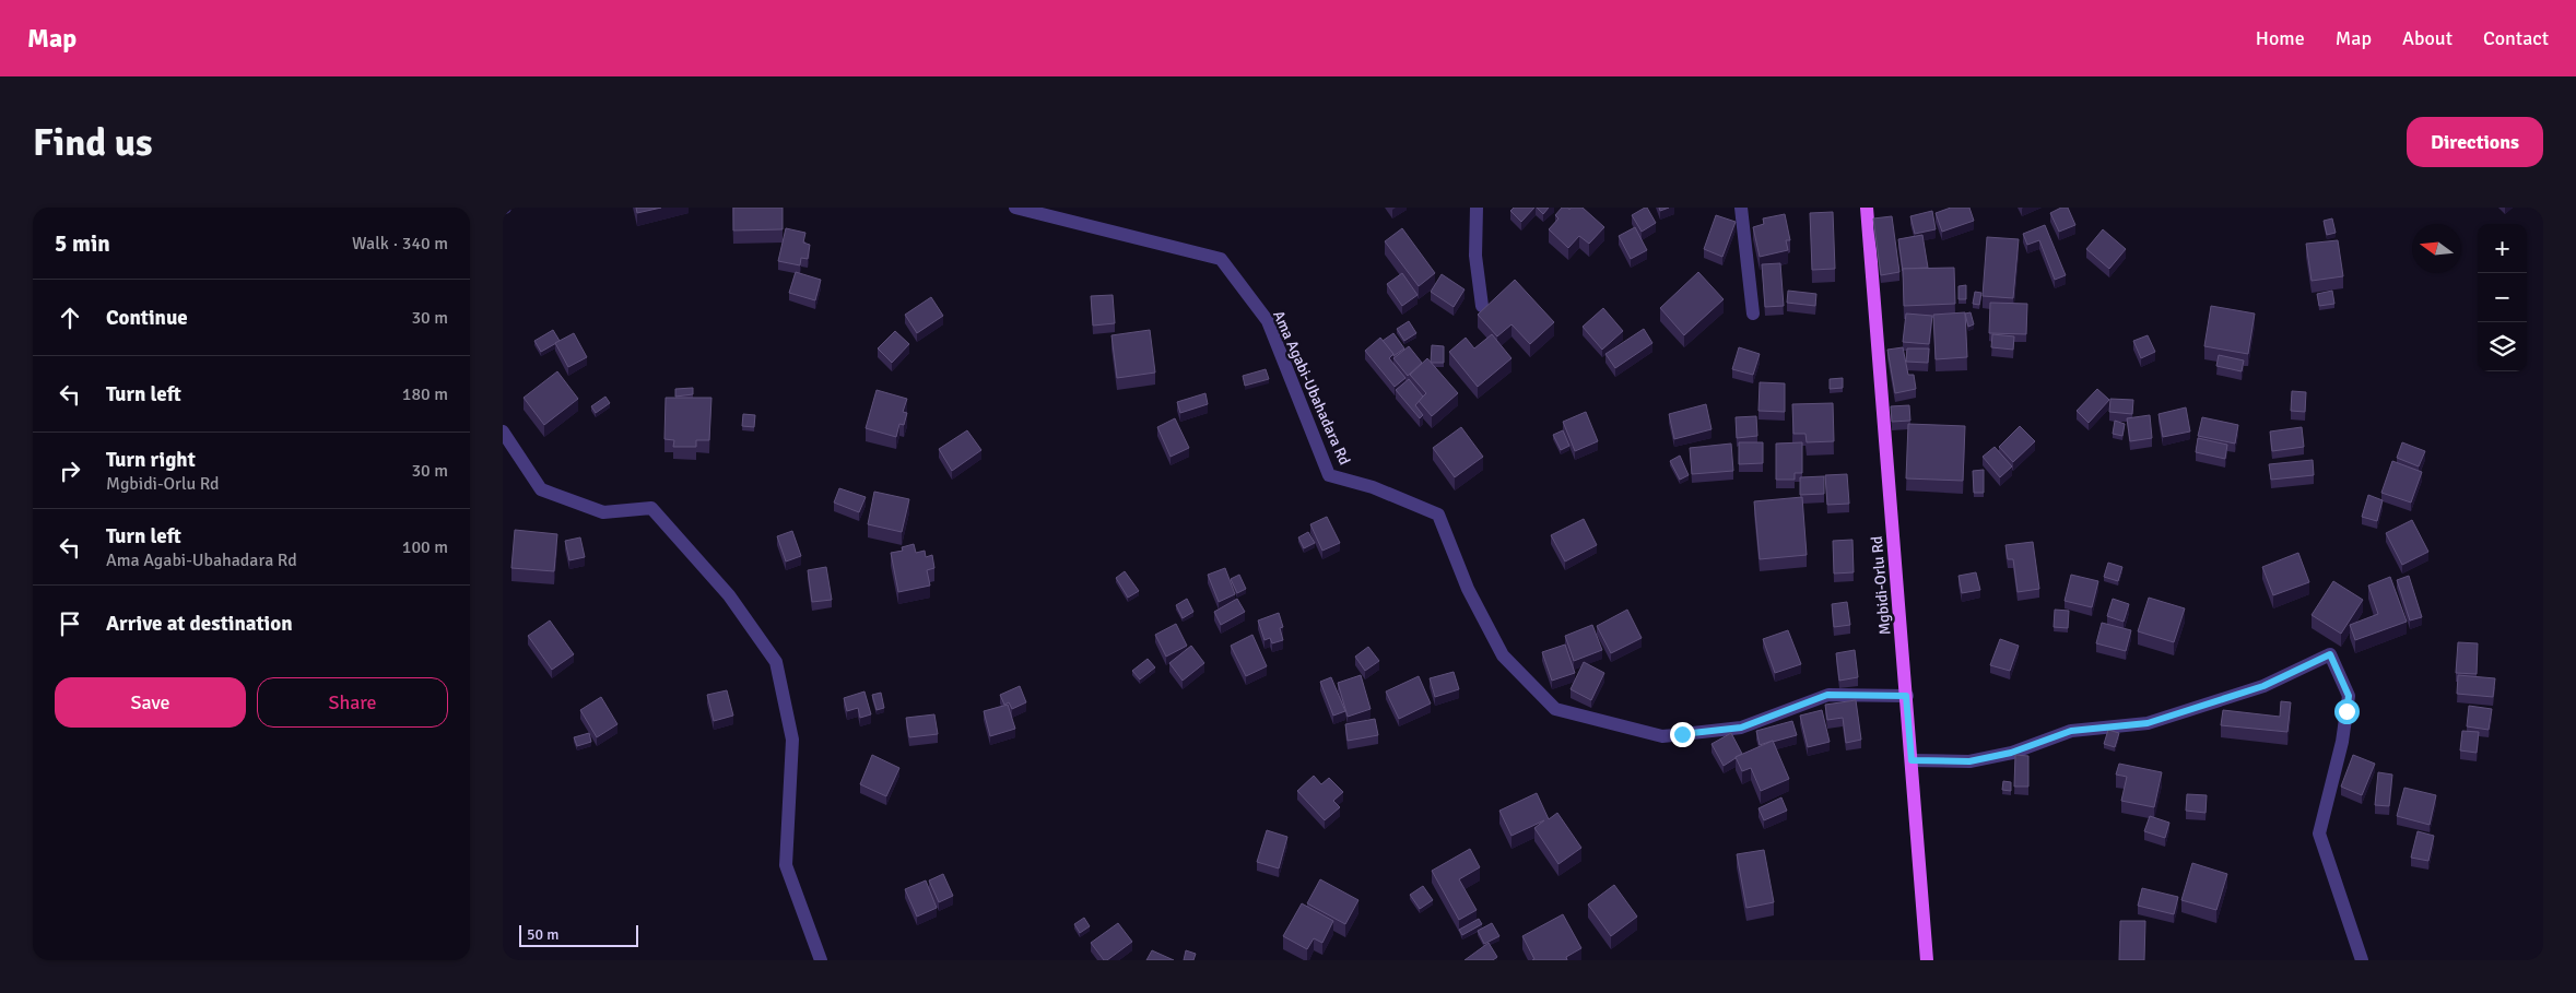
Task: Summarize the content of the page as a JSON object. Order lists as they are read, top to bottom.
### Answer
{
  "streets": {
    "main road": ["Mgbidi-Orlu Rd"],
    "street": ["Ama Agabi-Ubahadara Rd"]
  },
  "crossings": [
    ["Ama Agabi-Ubahadara Rd", "Mgbidi-Orlu Rd"]
  ],
  "scale_bar": "50 m",
  "north": "left",
  "page": {
    "header": "Map",
    "nav": [
      "Home",
      "Map",
      "About",
      "Contact"
    ],
    "buttons": [
      "Directions",
      ["Save", "Share"]
    ],
    "title": "Find us",
    "heading": ["5 min", "Walk · 340 m"],
    "map_buttons": ["+", "−"],
    "list": [
      ["Continue", "30 m"],
      ["Turn left", "180 m"],
      ["Turn right", "Mgbidi-Orlu Rd", "30 m"],
      ["Turn left", "Ama Agabi-Ubahadara Rd", "100 m"],
      "Arrive at destination"
    ],
    "scale": "50 m"
  }
}
